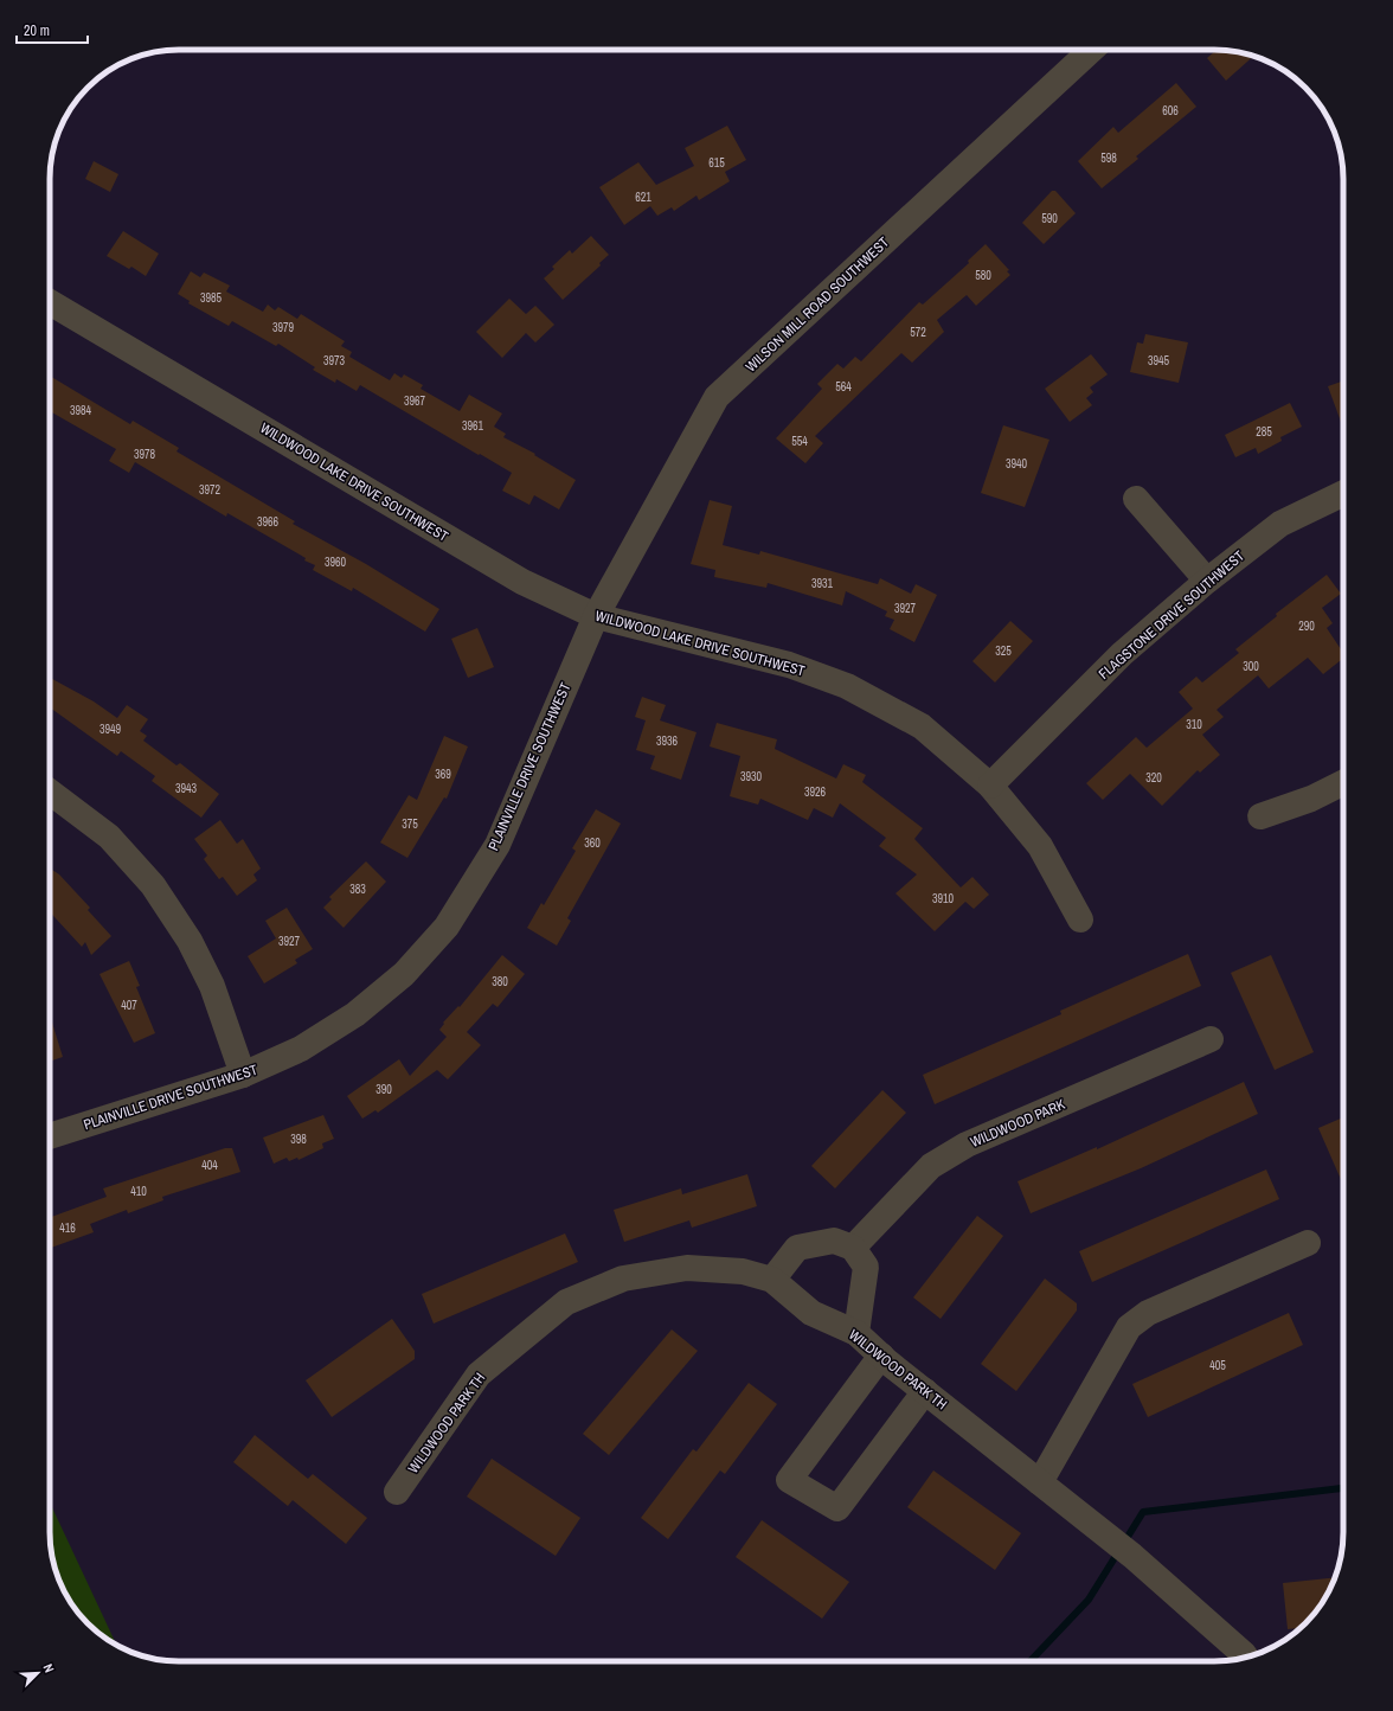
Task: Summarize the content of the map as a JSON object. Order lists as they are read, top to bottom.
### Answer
{
  "streets": {
    "street": [
      "WILSON MILL ROAD SOUTHWEST",
      "WILDWOOD LAKE DRIVE SOUTHWEST",
      "FLAGSTONE DRIVE SOUTHWEST",
      "PLAINVILLE DRIVE SOUTHWEST",
      "WILDWOOD PARK",
      "WILDWOOD PARK TH"
    ]
  },
  "crossings": [
    ["WILSON MILL ROAD SOUTHWEST", "WILDWOOD LAKE DRIVE SOUTHWEST"],
    ["WILSON MILL ROAD SOUTHWEST", "PLAINVILLE DRIVE SOUTHWEST"],
    ["WILDWOOD LAKE DRIVE SOUTHWEST", "FLAGSTONE DRIVE SOUTHWEST"],
    ["WILDWOOD LAKE DRIVE SOUTHWEST", "PLAINVILLE DRIVE SOUTHWEST"]
  ],
  "house_numbers": [
    "606",
    "598",
    "615",
    "621",
    "590",
    "580",
    "3985",
    "3979",
    "572",
    "3973",
    "3945",
    "564",
    "3967",
    "3984",
    "3961",
    "285",
    "554",
    "3978",
    "3940",
    "3972",
    "3966",
    "3960",
    "3931",
    "3927",
    "290",
    "325",
    "300",
    "310",
    "3949",
    "3936",
    "369",
    "3930",
    "320",
    "3943",
    "3926",
    "375",
    "360",
    "383",
    "3910",
    "3927",
    "380",
    "407",
    "390",
    "398",
    "404",
    "410",
    "416",
    "405"
  ],
  "scale_bar": "20 m",
  "north": "top right"
}
